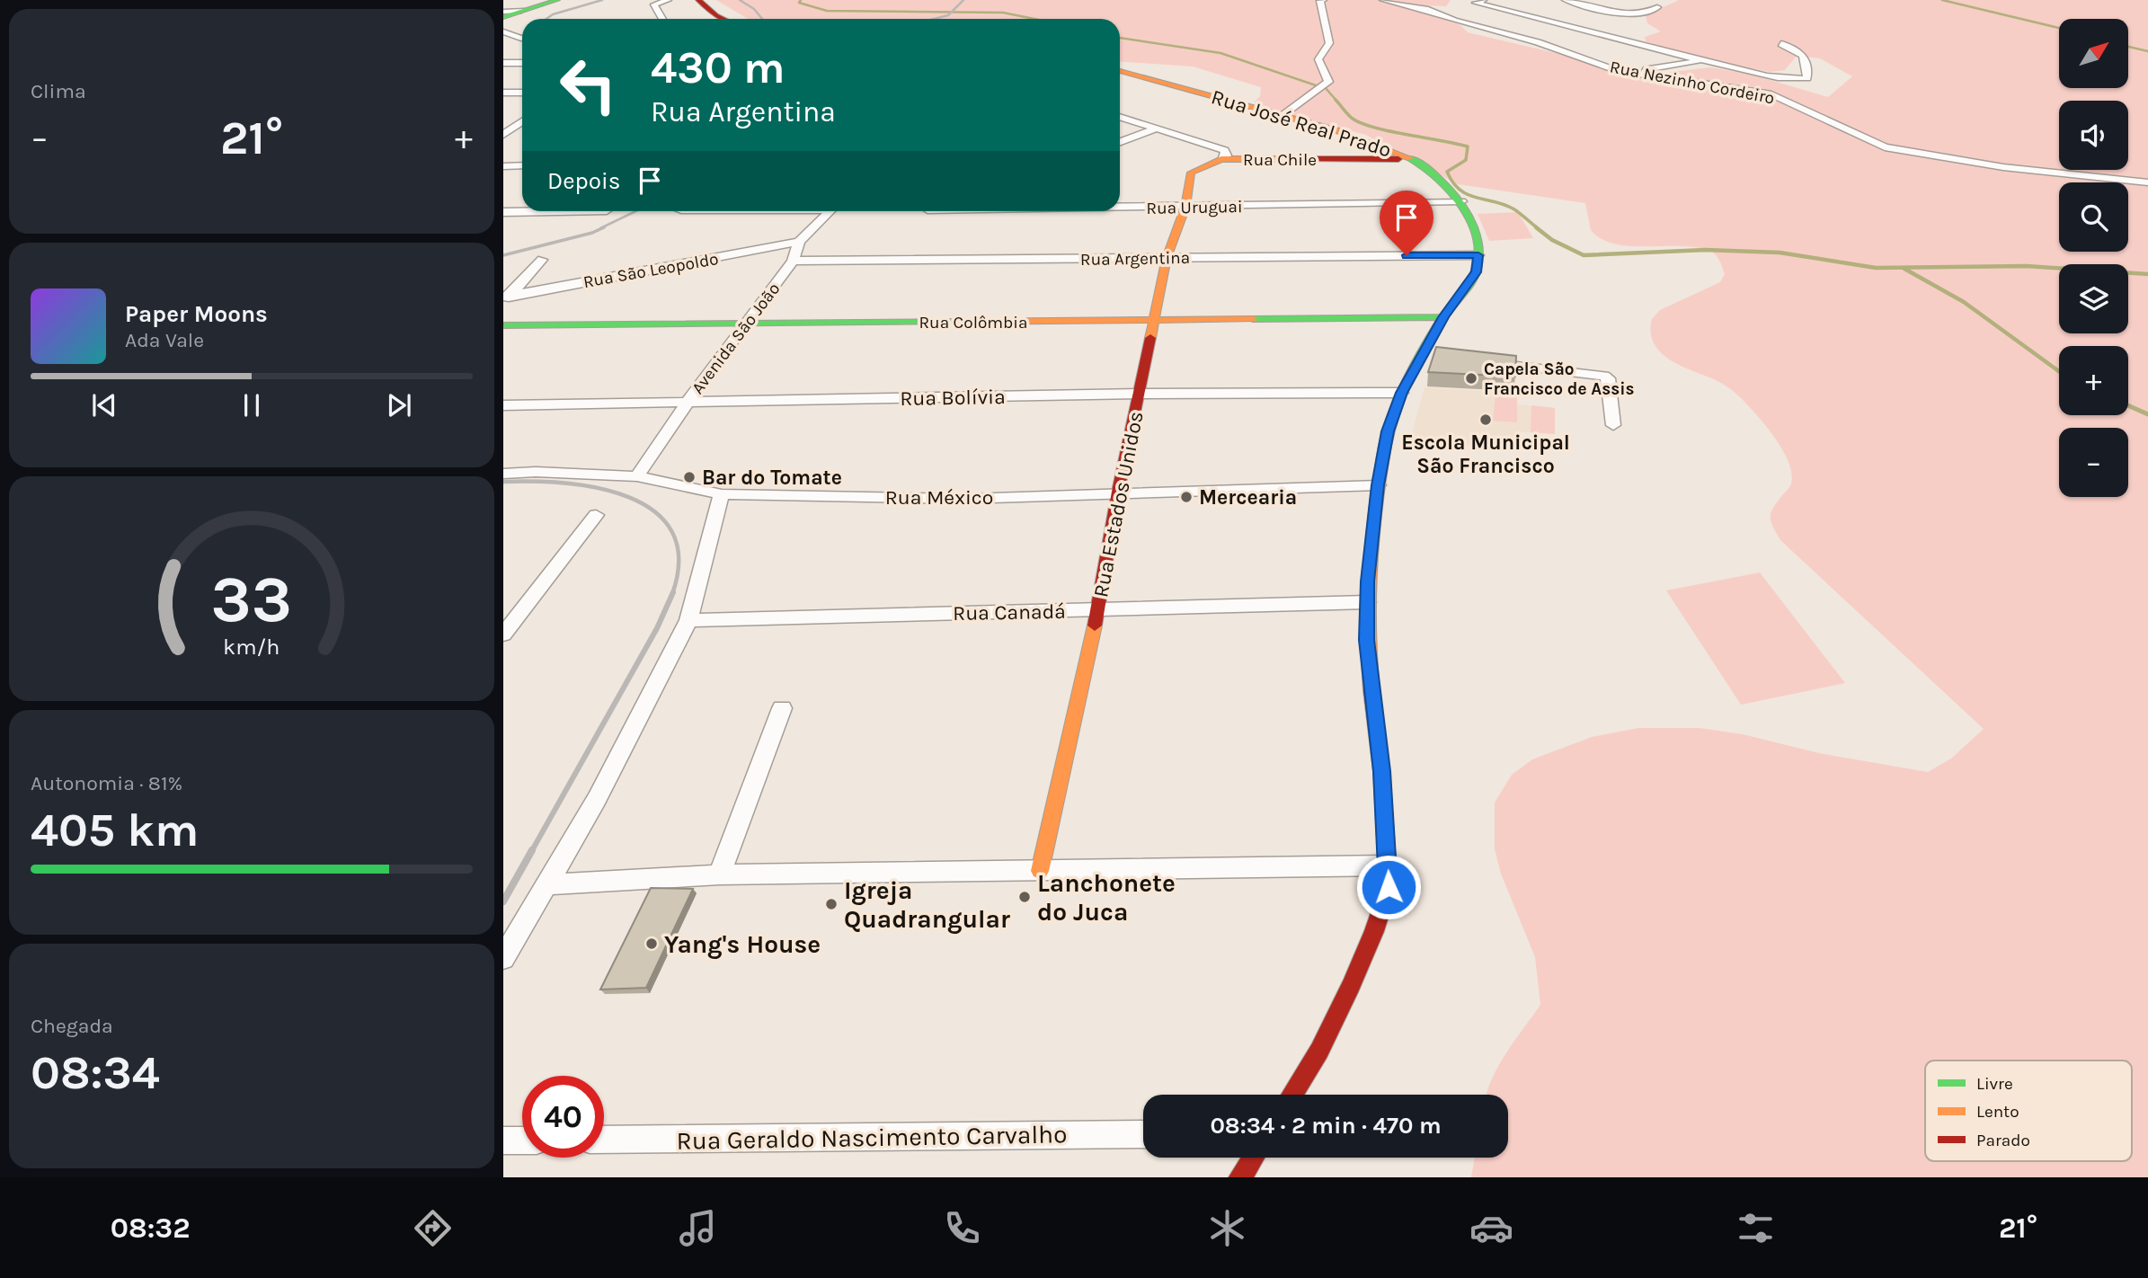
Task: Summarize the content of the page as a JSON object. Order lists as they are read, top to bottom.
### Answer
{
  "streets": {
    "street": [
      "Rua Nezinho Cordeiro",
      "Rua José Real Prado",
      "Rua Chile",
      "Rua Uruguai",
      "Rua Argentina",
      "Rua São Leopoldo",
      "Rua Colômbia",
      "Avenida São João",
      "Rua Bolívia",
      "Rua México",
      "Rua Estados Unidos",
      "Rua Canadá",
      "Rua Geraldo Nascimento Carvalho"
    ]
  },
  "crossings": [
    ["Rua José Real Prado", "Rua Chile"],
    ["Rua José Real Prado", "Rua Uruguai"],
    ["Rua José Real Prado", "Rua Argentina"],
    ["Rua Chile", "Rua Estados Unidos"],
    ["Rua Uruguai", "Rua Estados Unidos"],
    ["Rua Argentina", "Avenida São João"],
    ["Rua Argentina", "Rua Estados Unidos"],
    ["Rua São Leopoldo", "Avenida São João"],
    ["Rua Colômbia", "Avenida São João"],
    ["Rua Colômbia", "Rua Estados Unidos"],
    ["Avenida São João", "Rua Bolívia"],
    ["Avenida São João", "Rua México"],
    ["Rua Bolívia", "Rua Estados Unidos"],
    ["Rua México", "Rua Estados Unidos"],
    ["Rua Estados Unidos", "Rua Canadá"]
  ],
  "places": [
    "Capela São Francisco de Assis",
    "Escola Municipal São Francisco",
    "Bar do Tomate",
    "Mercearia",
    "Lanchonete do Juca",
    "Igreja Quadrangular",
    "Yang's House"
  ],
  "legend": ["Livre", "Lento", "Parado"],
  "north": "top right",
  "page": {
    "tile": [
      "Clima",
      ["Autonomia · 81%", "405 km"],
      ["Chegada", "08:34"]
    ],
    "map_buttons": ["+", "−"],
    "turn": ["430 m", "Rua Argentina"],
    "heat": ["−", "21°", "+"],
    "then": "Depois",
    "song": ["Paper Moons", "Ada Vale"],
    "limit": "40",
    "trip": "08:34 · 2 min · 470 m",
    "tabs": ["08:32", "21°"],
    "gauge": ["33", "km/h"]
  }
}
